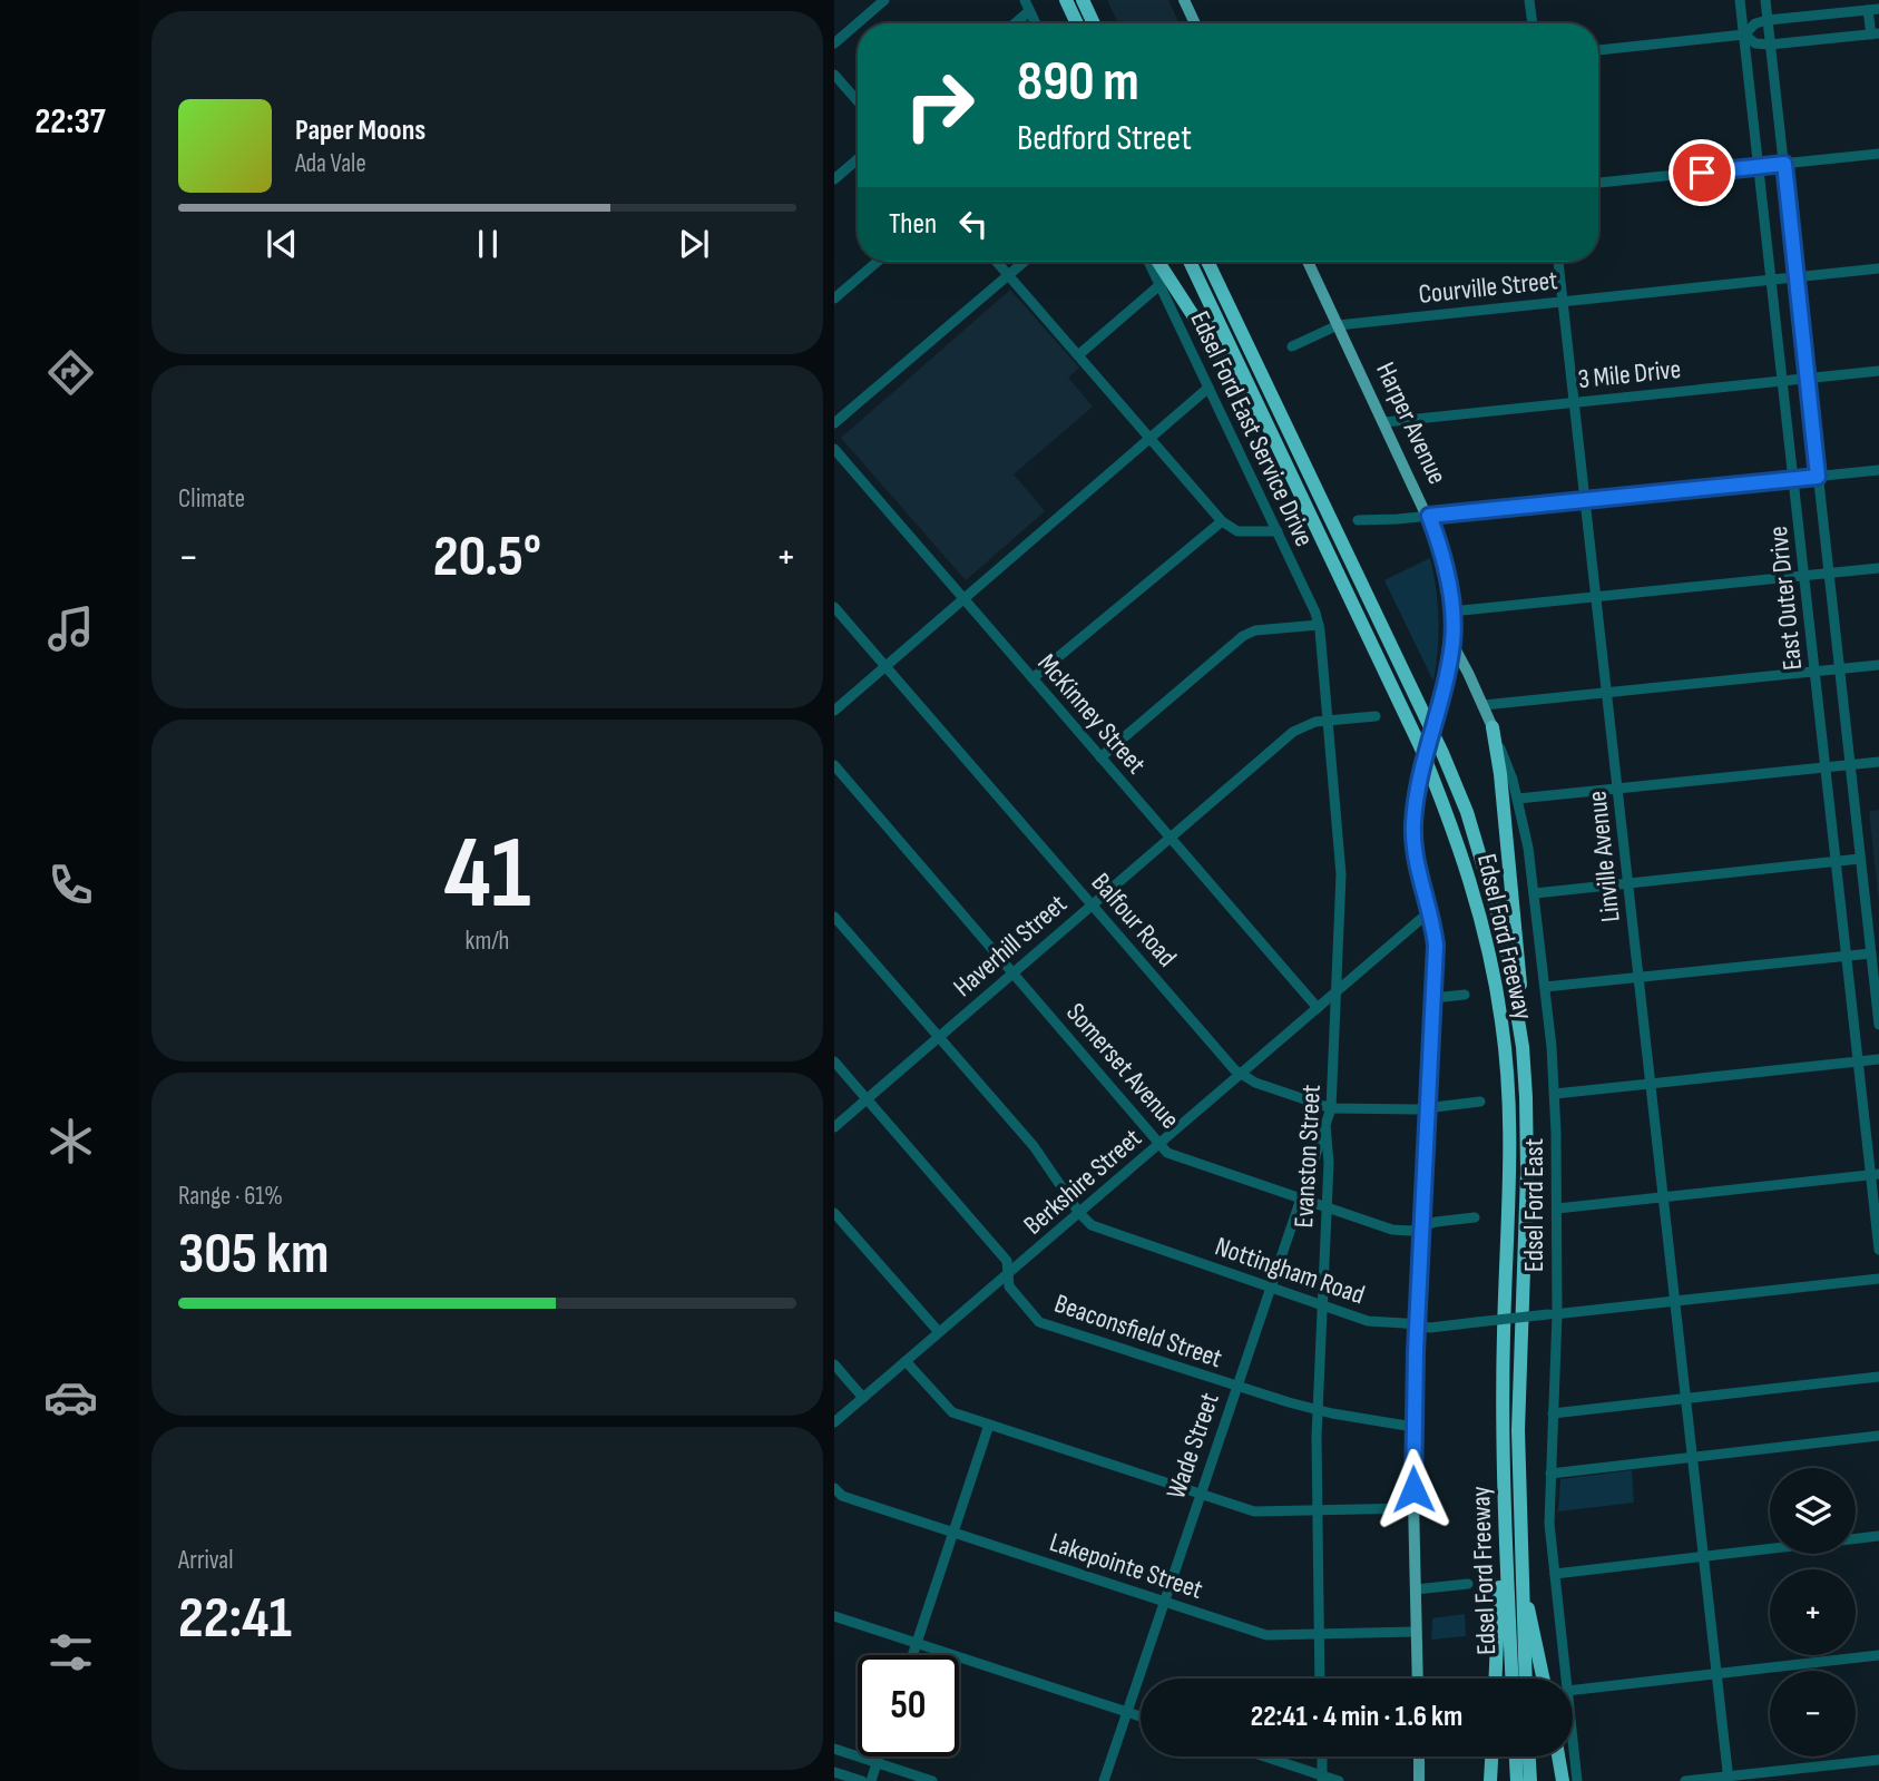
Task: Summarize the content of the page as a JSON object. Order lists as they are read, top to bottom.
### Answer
{
  "streets": {
    "highway": ["Edsel Ford Freeway"],
    "main road": ["Harper Avenue", "Edsel Ford East"],
    "street": [
      "Courville Street",
      "3 Mile Drive",
      "Edsel Ford East Service Drive",
      "East Outer Drive",
      "McKinney Street",
      "Linville Avenue",
      "Balfour Road",
      "Haverhill Street",
      "Somerset Avenue",
      "Evanston Street",
      "Berkshire Street",
      "Nottingham Road",
      "Beaconsfield Street",
      "Wade Street",
      "Lakepointe Street"
    ]
  },
  "crossings": [
    ["Courville Street", "Harper Avenue"],
    ["Courville Street", "East Outer Drive"],
    ["Courville Street", "Linville Avenue"],
    ["3 Mile Drive", "Harper Avenue"],
    ["3 Mile Drive", "East Outer Drive"],
    ["3 Mile Drive", "Linville Avenue"],
    ["Harper Avenue", "Balfour Road"],
    ["Harper Avenue", "Somerset Avenue"],
    ["Harper Avenue", "Berkshire Street"],
    ["Harper Avenue", "Edsel Ford East"],
    ["Harper Avenue", "Nottingham Road"],
    ["Harper Avenue", "Beaconsfield Street"],
    ["Harper Avenue", "Lakepointe Street"],
    ["Edsel Ford East Service Drive", "Evanston Street"],
    ["McKinney Street", "Haverhill Street"],
    ["McKinney Street", "Berkshire Street"],
    ["Linville Avenue", "Nottingham Road"],
    ["Balfour Road", "Haverhill Street"],
    ["Balfour Road", "Evanston Street"],
    ["Balfour Road", "Berkshire Street"],
    ["Haverhill Street", "Somerset Avenue"],
    ["Haverhill Street", "Evanston Street"],
    ["Haverhill Street", "Nottingham Road"],
    ["Haverhill Street", "Beaconsfield Street"],
    ["Somerset Avenue", "Evanston Street"],
    ["Somerset Avenue", "Berkshire Street"],
    ["Somerset Avenue", "Wade Street"],
    ["Evanston Street", "Berkshire Street"],
    ["Evanston Street", "Nottingham Road"],
    ["Evanston Street", "Beaconsfield Street"],
    ["Evanston Street", "Wade Street"],
    ["Evanston Street", "Lakepointe Street"],
    ["Berkshire Street", "Nottingham Road"],
    ["Berkshire Street", "Beaconsfield Street"],
    ["Edsel Ford East", "Nottingham Road"],
    ["Nottingham Road", "Wade Street"],
    ["Beaconsfield Street", "Wade Street"],
    ["Wade Street", "Lakepointe Street"]
  ],
  "page": {
    "tabs": "22:37",
    "turn": ["890 m", "Bedford Street"],
    "song": ["Paper Moons", "Ada Vale"],
    "then": "Then",
    "tile": [
      "Climate",
      ["41", "km/h"],
      ["Range · 61%", "305 km"],
      ["Arrival", "22:41"]
    ],
    "heat": ["−", "20.5°", "+"],
    "map_buttons": ["+", "−"],
    "limit": "50",
    "trip": "22:41 · 4 min · 1.6 km"
  }
}
